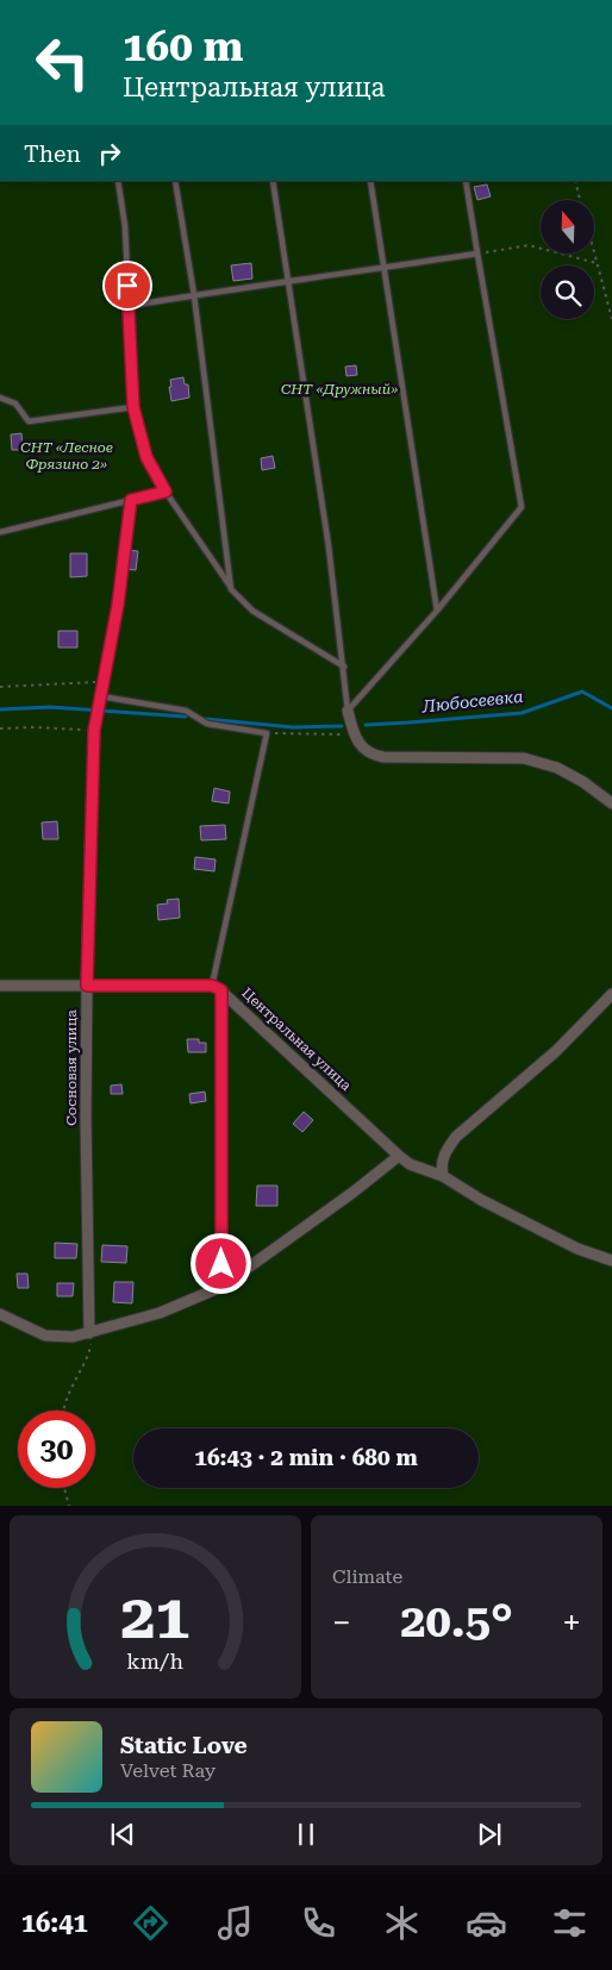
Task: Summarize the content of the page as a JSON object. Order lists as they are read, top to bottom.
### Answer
{
  "streets": {
    "street": ["Центральная улица", "Сосновая улица"]
  },
  "water": ["Любосеевка"],
  "parks": ["СНТ «Дружный»", "СНТ «Лесное Фрязино 2»"],
  "north": "top",
  "page": {
    "turn": ["160 m", "Центральная улица"],
    "then": "Then",
    "limit": "30",
    "trip": "16:43 · 2 min · 680 m",
    "tile": "Climate",
    "heat": ["−", "20.5°", "+"],
    "song": ["Static Love", "Velvet Ray"],
    "tabs": "16:41",
    "gauge": ["21", "km/h"]
  }
}
